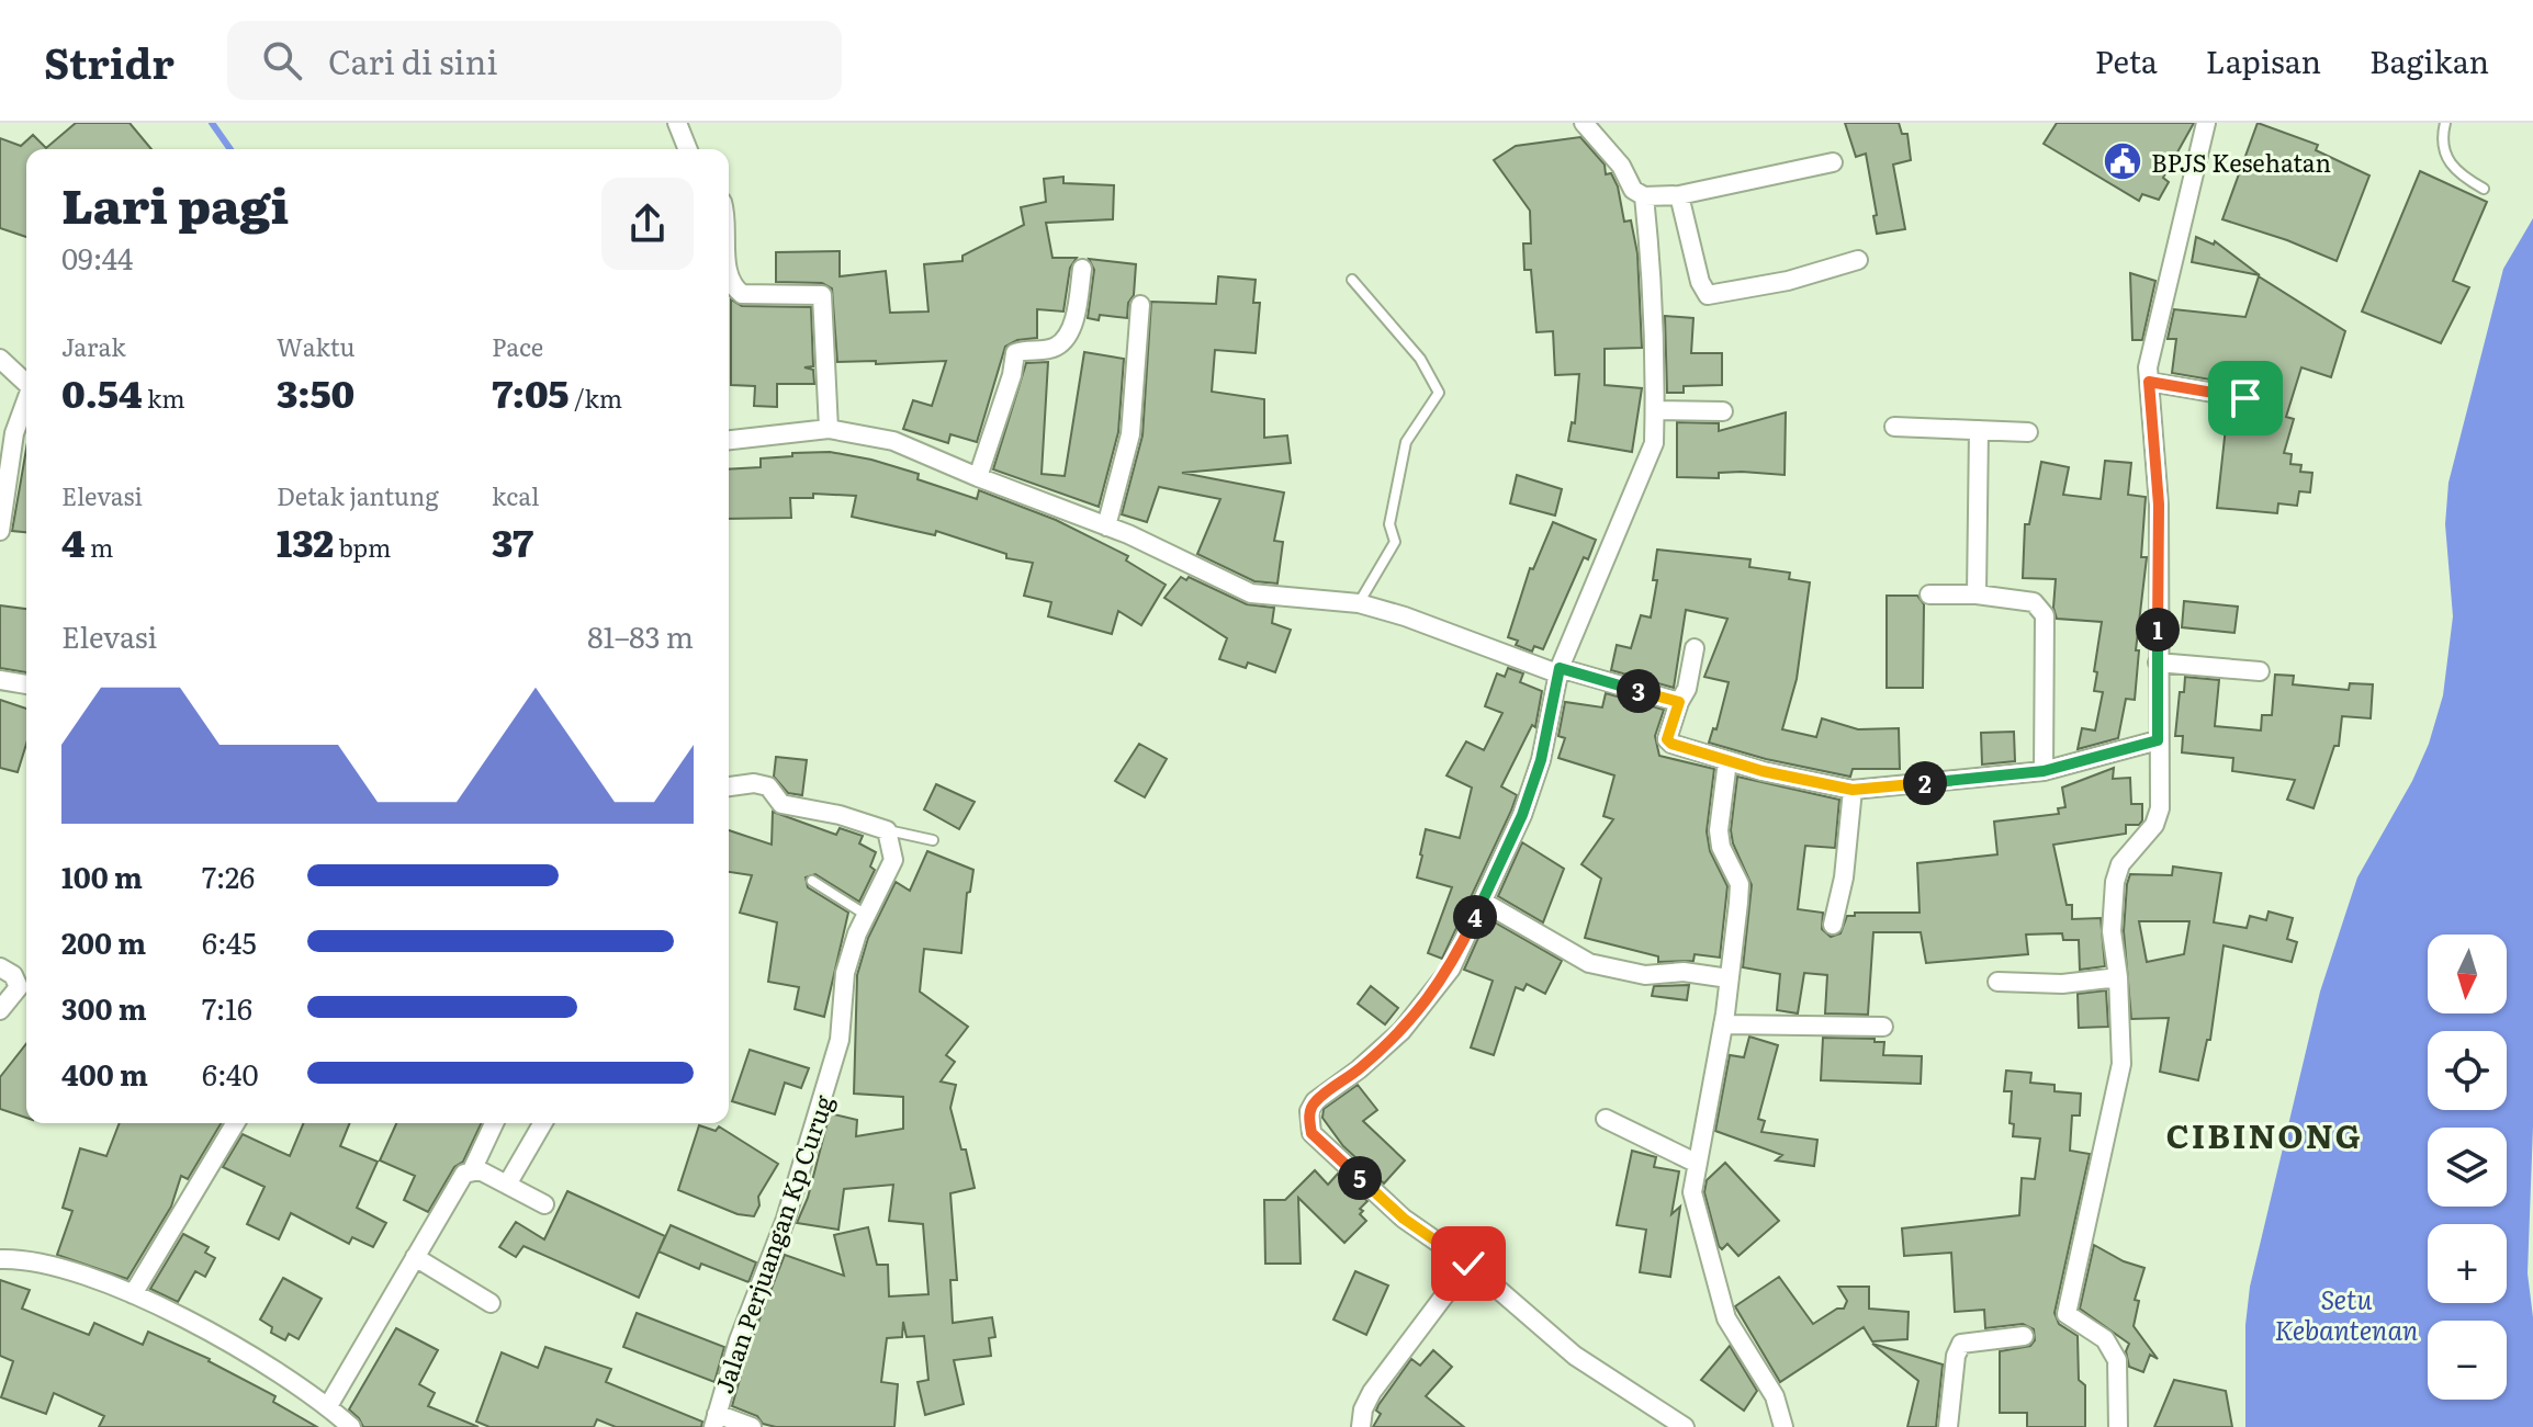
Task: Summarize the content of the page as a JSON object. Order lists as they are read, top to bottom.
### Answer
{
  "streets": {
    "street": ["Jalan Perjuangan Kp Curug"]
  },
  "districts": ["CIBINONG"],
  "water": ["Setu Kebantenan"],
  "places": {
    "public building": ["BPJS Kesehatan"]
  },
  "north": "bottom",
  "page": {
    "header": "Stridr",
    "search": "Cari di sini",
    "nav": ["Peta", "Lapisan", "Bagikan"],
    "heading": ["Lari pagi", "09:44"],
    "stats": [
      ["Jarak", "0.54 km"],
      ["Waktu", "3:50"],
      ["Pace", "7:05 /km"],
      ["Elevasi", "4 m"],
      ["Detak jantung", "132 bpm"],
      ["kcal", "37"]
    ],
    "chart": ["Elevasi", "81–83 m"],
    "pins": [
      "1",
      "3",
      "2",
      "4",
      "5"
    ],
    "list": [
      {
        "name": "100 m",
        "note": "7:26"
      },
      {
        "name": "200 m",
        "note": "6:45"
      },
      {
        "name": "300 m",
        "note": "7:16"
      },
      {
        "name": "400 m",
        "note": "6:40"
      }
    ],
    "map_buttons": ["+", "−"]
  }
}
